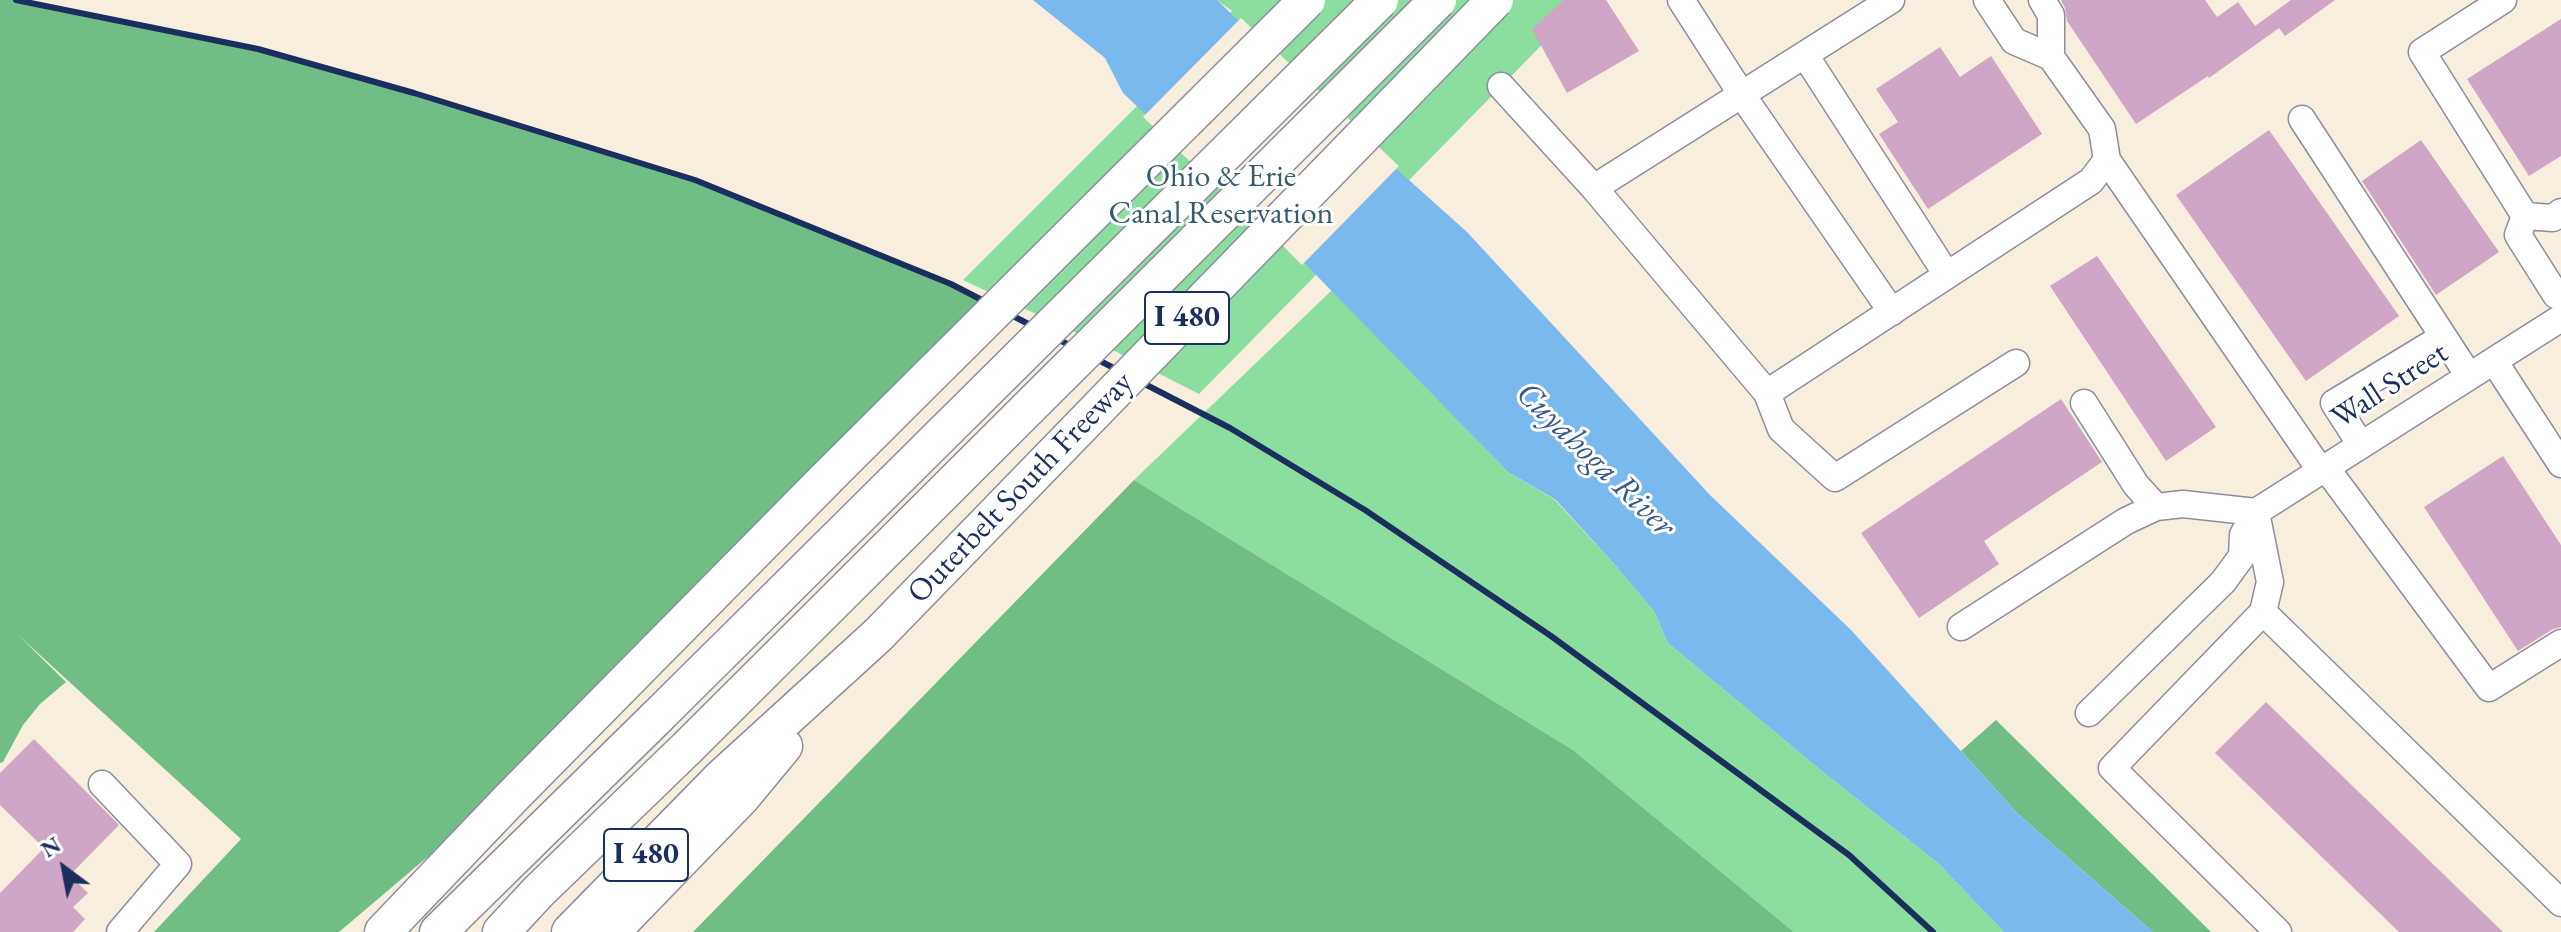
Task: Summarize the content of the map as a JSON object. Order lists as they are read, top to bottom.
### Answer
{
  "streets": {
    "highway": ["I 480", "Outerbelt South Freeway"],
    "street": ["Wall Street"]
  },
  "water": ["Cuyahoga River"],
  "parks": ["Ohio & Erie Canal Reservation"],
  "north": "top left"
}
